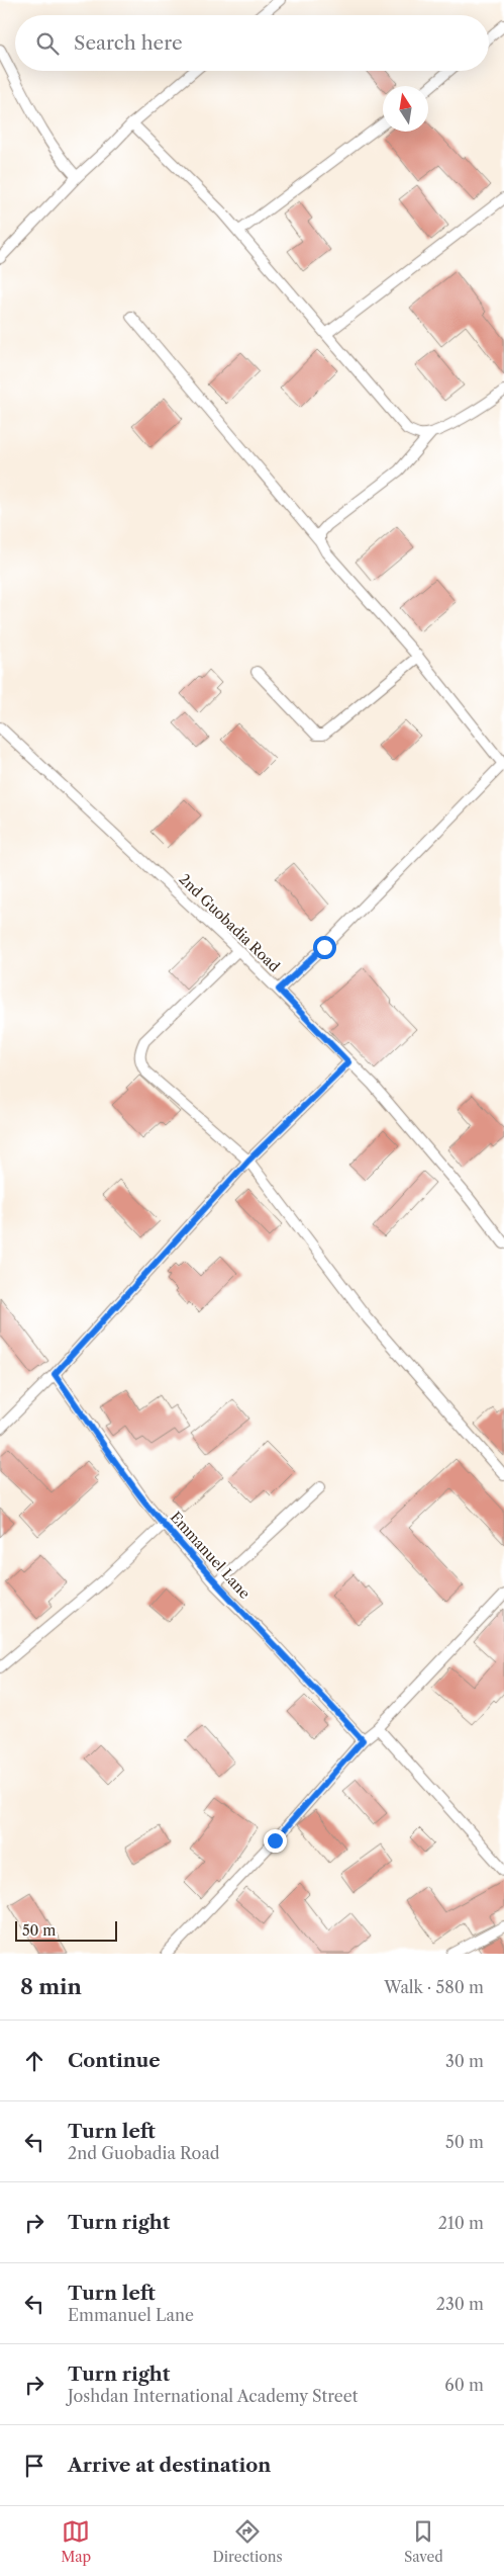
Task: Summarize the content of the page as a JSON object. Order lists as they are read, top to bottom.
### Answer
{
  "streets": {
    "street": ["2nd Guobadia Road", "Emmanuel Lane"]
  },
  "scale_bar": "50 m",
  "north": "top",
  "page": {
    "search": "Search here",
    "scale": "50 m",
    "heading": ["8 min", "Walk · 580 m"],
    "list": [
      ["Continue", "30 m"],
      ["Turn left", "2nd Guobadia Road", "50 m"],
      ["Turn right", "210 m"],
      ["Turn left", "Emmanuel Lane", "230 m"],
      ["Turn right", "Joshdan International Academy Street", "60 m"],
      "Arrive at destination"
    ],
    "nav": ["Map", "Directions", "Saved"]
  }
}
